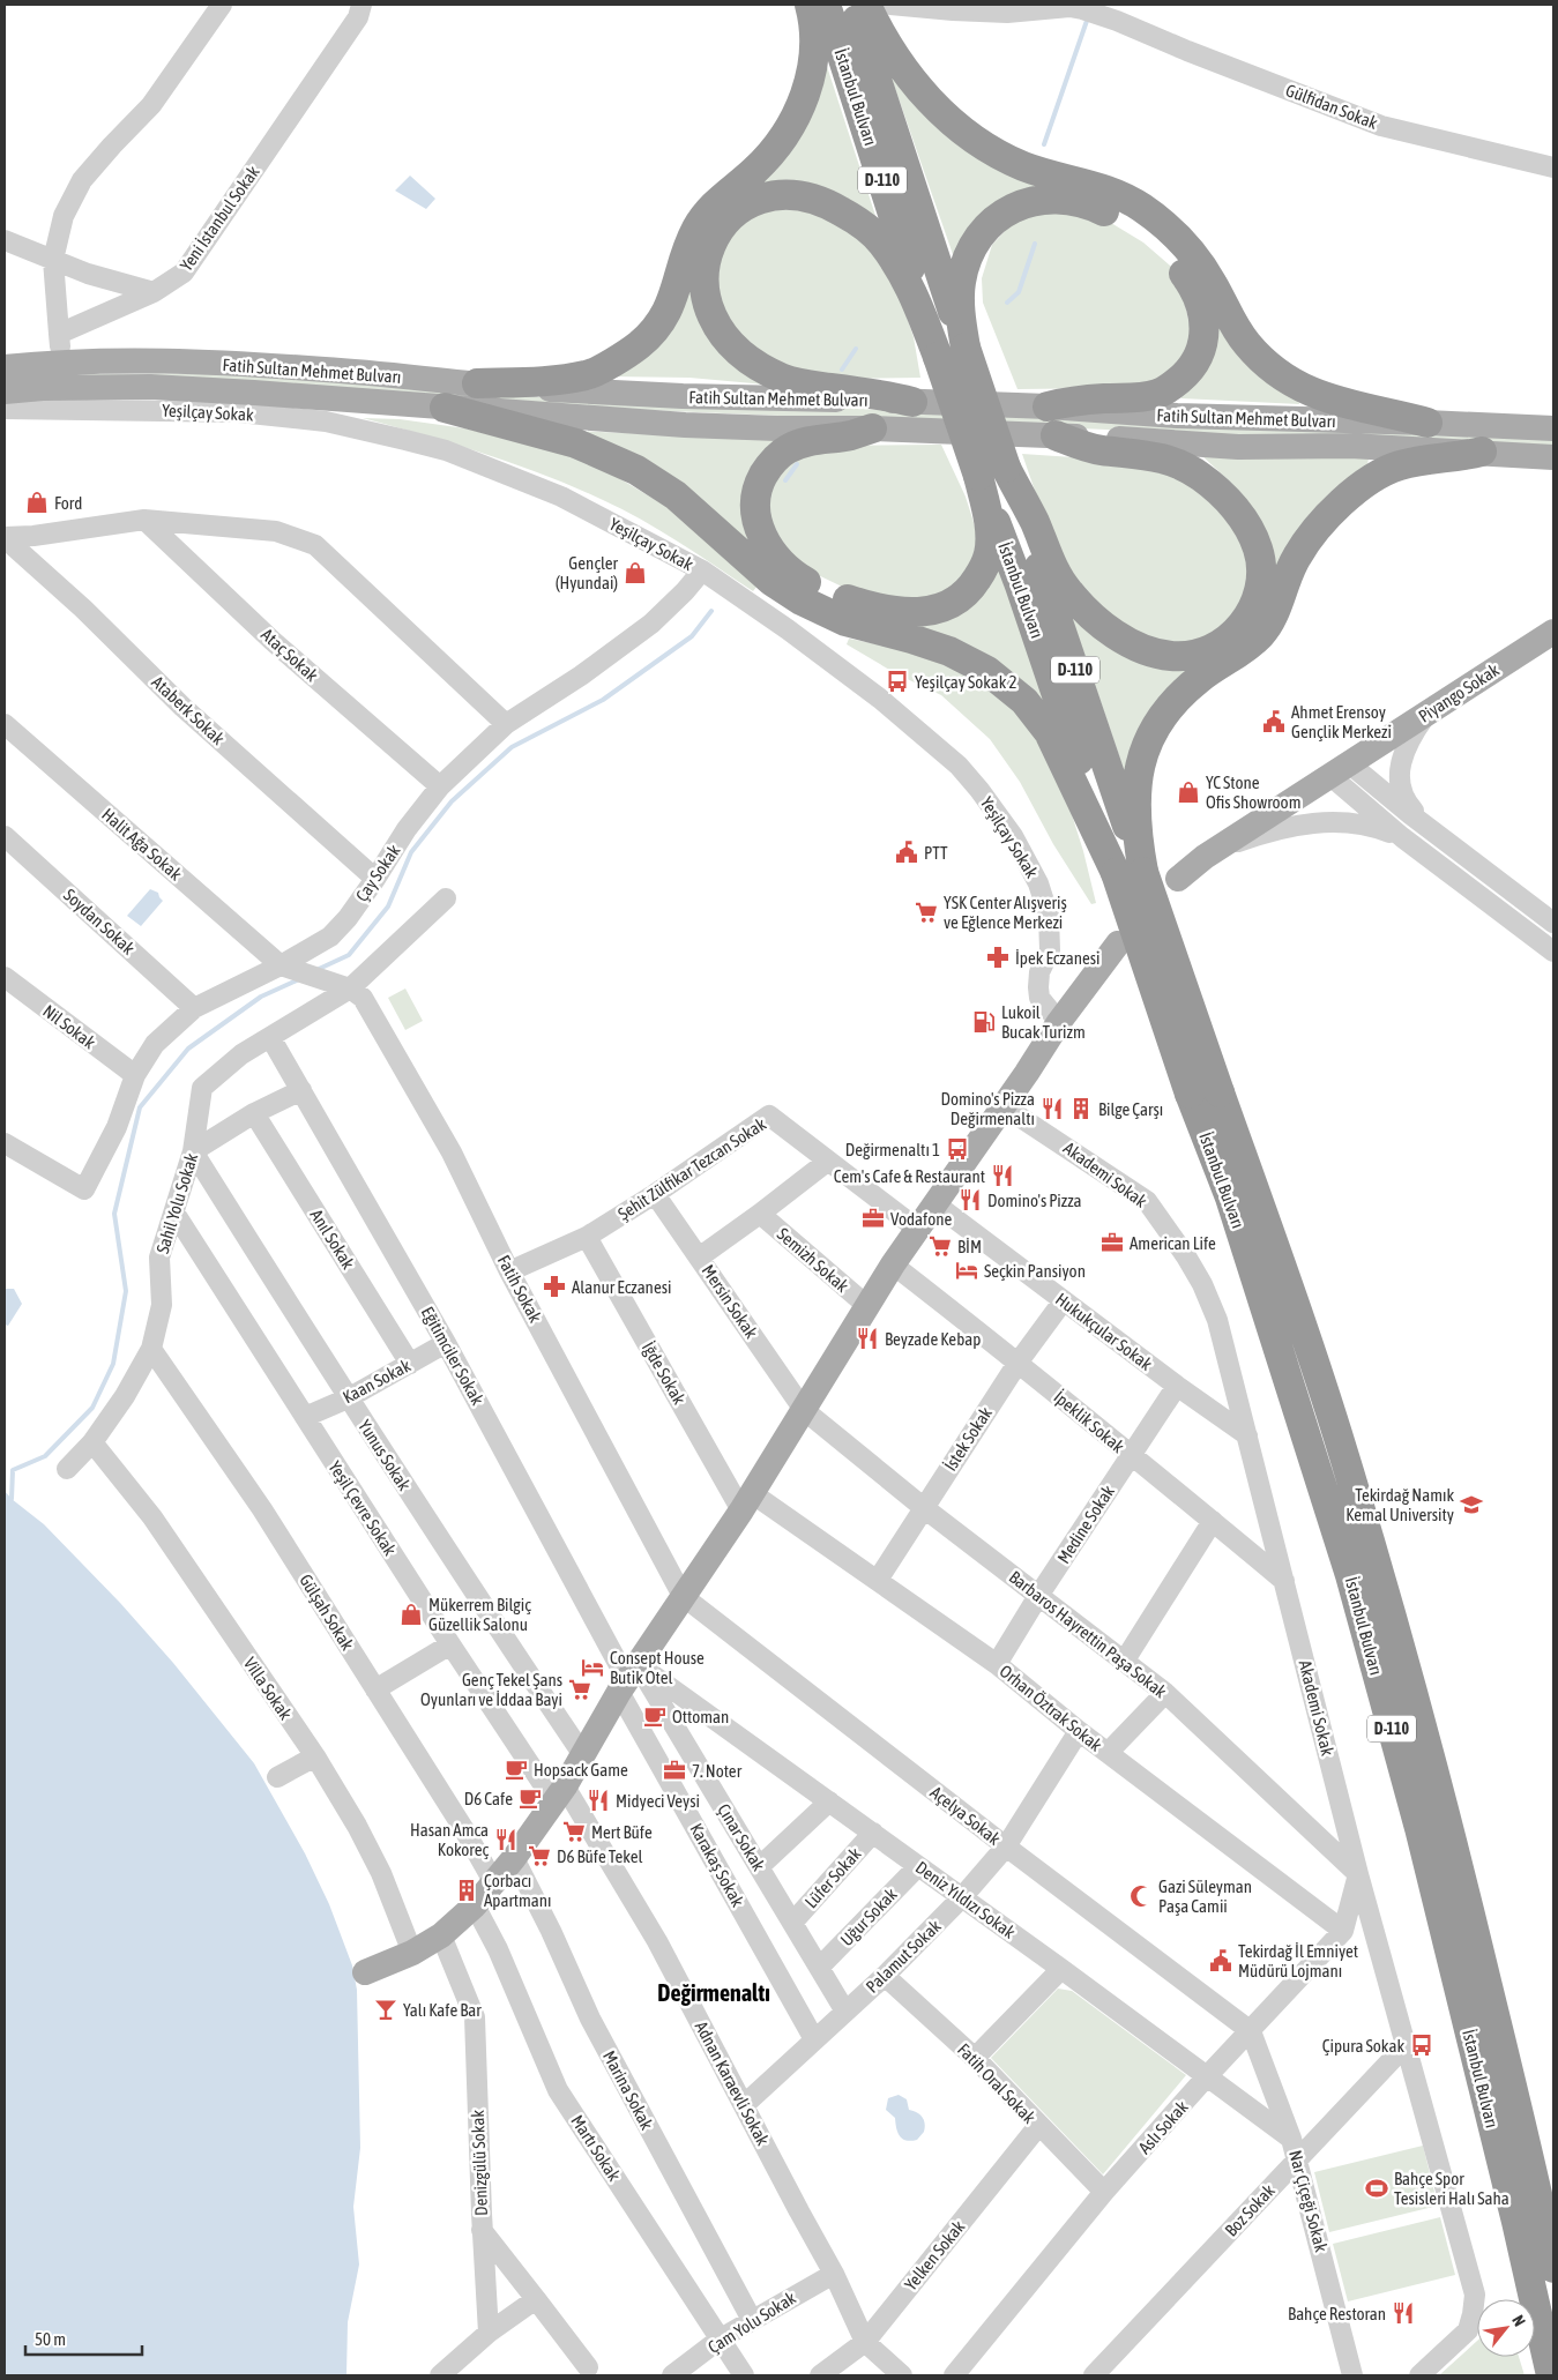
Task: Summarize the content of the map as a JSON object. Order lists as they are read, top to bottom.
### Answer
{
  "streets": {
    "highway": ["İstanbul Bulvarı", "D-110"],
    "main road": ["Fatih Sultan Mehmet Bulvarı", "Piyango Sokak"],
    "street": [
      "Gülfidan Sokak",
      "Yeni İstanbul Sokak",
      "Yeşilçay Sokak",
      "Ataç Sokak",
      "Ataberk Sokak",
      "Halit Ağa Sokak",
      "Çay Sokak",
      "Soydan Sokak",
      "Nil Sokak",
      "Şehit Zülfikar Tezcan Sokak",
      "Akademi Sokak",
      "Sahil Yolu Sokak",
      "Anıl Sokak",
      "Semizh Sokak",
      "Fatih Sokak",
      "Mersin Sokak",
      "Hukukçular Sokak",
      "Eğitimciler Sokak",
      "İğde Sokak",
      "Kaan Sokak",
      "İpeklik Sokak",
      "İstek Sokak",
      "Yunus Sokak",
      "Yeşil Çevre Sokak",
      "Medine Sokak",
      "Gülşah Sokak",
      "Barbaros Hayrettin Paşa Sokak",
      "Villa Sokak",
      "Orhan Öztrak Sokak",
      "Açelya Sokak",
      "Çınar Sokak",
      "Karakaş Sokak",
      "Lüfer Sokak",
      "Deniz Yıldızı Sokak",
      "Uğur Sokak",
      "Palamut Sokak",
      "Adnan Karaevli Sokak",
      "Fatih Oral Sokak",
      "Marina Sokak",
      "Aslı Sokak",
      "Martı Sokak",
      "Denizgülü Sokak",
      "Nar Çiçeği Sokak",
      "Boz Sokak",
      "Yelken Sokak",
      "Çam Yolu Sokak"
    ]
  },
  "crossings": [
    ["Yeşilçay Sokak", "Çay Sokak"],
    ["Ataç Sokak", "Çay Sokak"],
    ["Ataberk Sokak", "Çay Sokak"],
    ["Halit Ağa Sokak", "Çay Sokak"],
    ["Çay Sokak", "Soydan Sokak"],
    ["Çay Sokak", "Nil Sokak"],
    ["Şehit Zülfikar Tezcan Sokak", "Fatih Sokak"],
    ["Şehit Zülfikar Tezcan Sokak", "Mersin Sokak"],
    ["Şehit Zülfikar Tezcan Sokak", "İğde Sokak"],
    ["Akademi Sokak", "Hukukçular Sokak"],
    ["Akademi Sokak", "İpeklik Sokak"],
    ["Akademi Sokak", "Barbaros Hayrettin Paşa Sokak"],
    ["Akademi Sokak", "Aslı Sokak"],
    ["Akademi Sokak", "Boz Sokak"],
    ["Sahil Yolu Sokak", "Fatih Sokak"],
    ["Sahil Yolu Sokak", "Eğitimciler Sokak"],
    ["Sahil Yolu Sokak", "Yunus Sokak"],
    ["Sahil Yolu Sokak", "Yeşil Çevre Sokak"],
    ["Sahil Yolu Sokak", "Gülşah Sokak"],
    ["Sahil Yolu Sokak", "Villa Sokak"],
    ["Anıl Sokak", "Kaan Sokak"],
    ["Fatih Sokak", "Açelya Sokak"],
    ["Mersin Sokak", "Barbaros Hayrettin Paşa Sokak"],
    ["Hukukçular Sokak", "İstek Sokak"],
    ["Hukukçular Sokak", "Medine Sokak"],
    ["Eğitimciler Sokak", "Kaan Sokak"],
    ["Eğitimciler Sokak", "Çınar Sokak"],
    ["Eğitimciler Sokak", "Karakaş Sokak"],
    ["Eğitimciler Sokak", "Deniz Yıldızı Sokak"],
    ["İğde Sokak", "Orhan Öztrak Sokak"],
    ["Kaan Sokak", "Yunus Sokak"],
    ["Kaan Sokak", "Yeşil Çevre Sokak"],
    ["İpeklik Sokak", "İstek Sokak"],
    ["İpeklik Sokak", "Medine Sokak"],
    ["İstek Sokak", "Barbaros Hayrettin Paşa Sokak"],
    ["İstek Sokak", "Orhan Öztrak Sokak"],
    ["Yeşil Çevre Sokak", "Adnan Karaevli Sokak"],
    ["Medine Sokak", "Barbaros Hayrettin Paşa Sokak"],
    ["Medine Sokak", "Orhan Öztrak Sokak"],
    ["Barbaros Hayrettin Paşa Sokak", "Aslı Sokak"],
    ["Orhan Öztrak Sokak", "Palamut Sokak"],
    ["Orhan Öztrak Sokak", "Aslı Sokak"],
    ["Açelya Sokak", "Palamut Sokak"],
    ["Açelya Sokak", "Aslı Sokak"],
    ["Açelya Sokak", "Nar Çiçeği Sokak"],
    ["Çınar Sokak", "Karakaş Sokak"],
    ["Çınar Sokak", "Lüfer Sokak"],
    ["Çınar Sokak", "Deniz Yıldızı Sokak"],
    ["Çınar Sokak", "Uğur Sokak"],
    ["Çınar Sokak", "Palamut Sokak"],
    ["Karakaş Sokak", "Deniz Yıldızı Sokak"],
    ["Karakaş Sokak", "Palamut Sokak"],
    ["Lüfer Sokak", "Deniz Yıldızı Sokak"],
    ["Deniz Yıldızı Sokak", "Uğur Sokak"],
    ["Deniz Yıldızı Sokak", "Palamut Sokak"],
    ["Deniz Yıldızı Sokak", "Aslı Sokak"],
    ["Deniz Yıldızı Sokak", "Nar Çiçeği Sokak"],
    ["Palamut Sokak", "Adnan Karaevli Sokak"],
    ["Palamut Sokak", "Fatih Oral Sokak"],
    ["Adnan Karaevli Sokak", "Yelken Sokak"],
    ["Adnan Karaevli Sokak", "Çam Yolu Sokak"],
    ["Fatih Oral Sokak", "Aslı Sokak"],
    ["Fatih Oral Sokak", "Yelken Sokak"],
    ["Marina Sokak", "Çam Yolu Sokak"],
    ["Aslı Sokak", "Nar Çiçeği Sokak"],
    ["Martı Sokak", "Çam Yolu Sokak"],
    ["Nar Çiçeği Sokak", "Boz Sokak"]
  ],
  "districts": ["Değirmenaltı"],
  "places": {
    "shop": [
      "Ford",
      "Gençler (Hyundai)",
      "YC Stone Ofis Showroom",
      "Mükerrem Bilgiç Güzellik Salonu"
    ],
    "bus stop": ["Yeşilçay Sokak 2", "Değirmenaltı 1", "Çipura Sokak"],
    "public building": ["Ahmet Erensoy Gençlik Merkezi", "PTT", "Tekirdağ İl Emniyet Müdürü Lojmanı"],
    "supermarket": [
      "YSK Center Alışveriş ve Eğlence Merkezi",
      "BİM",
      "Genç Tekel Şans Oyunları ve İddaa Bayi",
      "Mert Büfe",
      "D6 Büfe Tekel"
    ],
    "pharmacy": ["İpek Eczanesi", "Alanur Eczanesi"],
    "fuel station": ["Lukoil Bucak Turizm"],
    "restaurant": [
      "Domino's Pizza Değirmenaltı",
      "Cem's Cafe & Restaurant",
      "Domino's Pizza",
      "Beyzade Kebap",
      "Midyeci Veysi",
      "Hasan Amca Kokoreç",
      "Bahçe Restoran"
    ],
    "building": ["Bilge Çarşı", "Çorbacı Apartmanı"],
    "office": ["Vodafone", "American Life", "7. Noter"],
    "hotel": ["Seçkin Pansiyon", "Consept House Butik Otel"],
    "school or university": ["Tekirdağ Namık Kemal University"],
    "cafe": ["Ottoman", "Hopsack Game", "D6 Cafe"],
    "mosque": ["Gazi Süleyman Paşa Camii"],
    "bar": ["Yalı Kafe Bar"],
    "sports": ["Bahçe Spor Tesisleri Halı Saha"]
  },
  "scale_bar": "50 m",
  "north": "top right"
}
